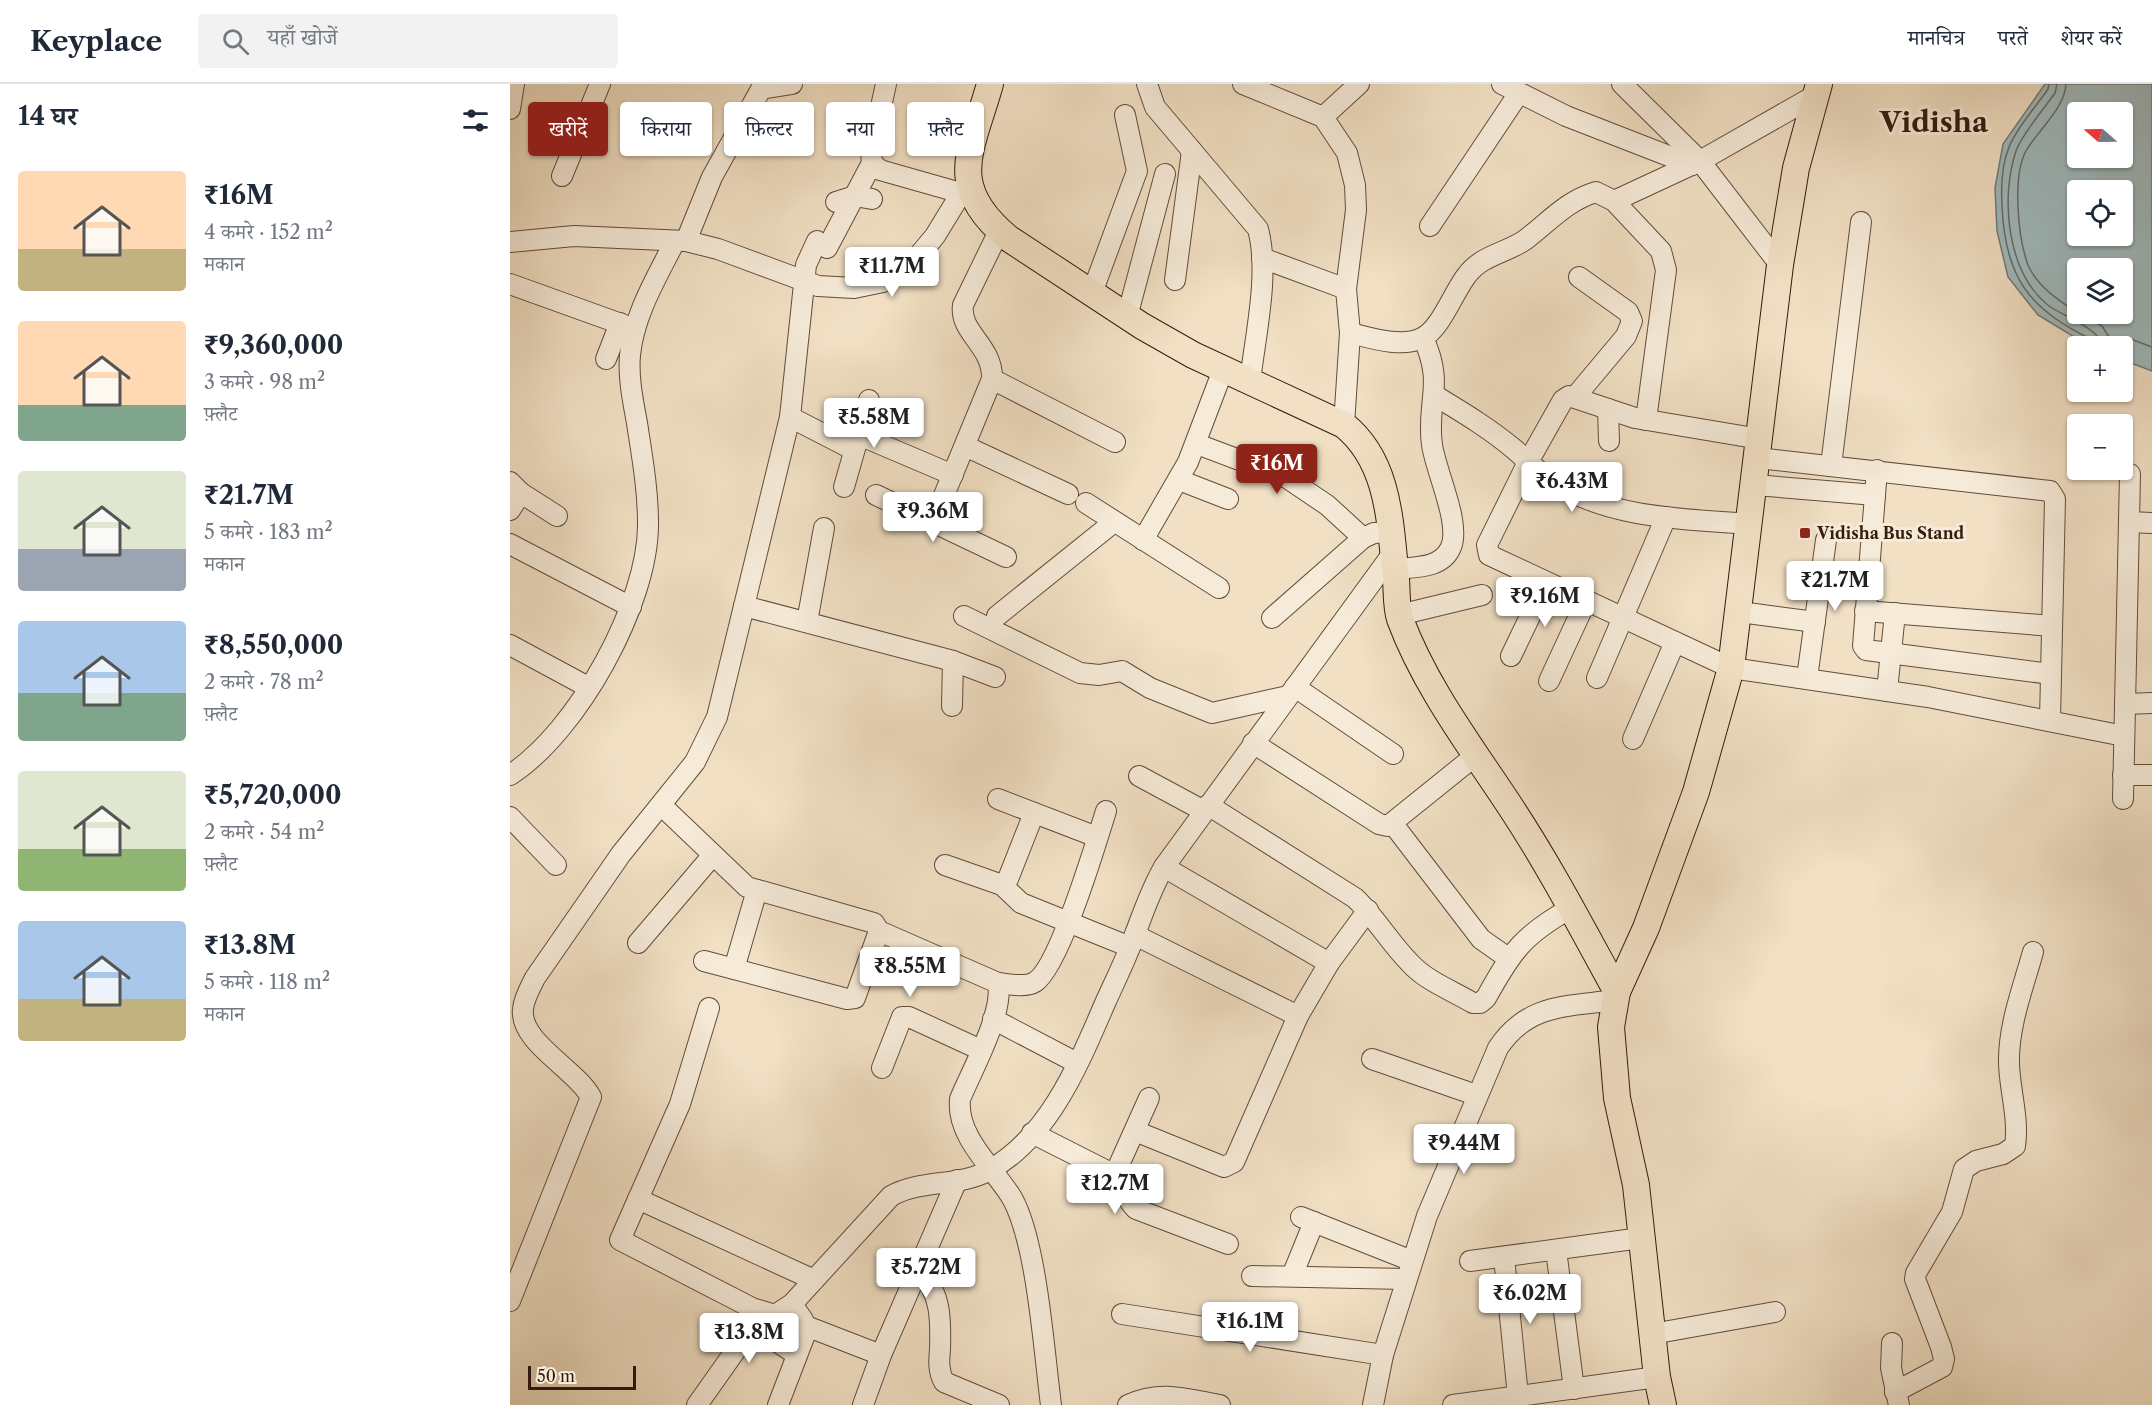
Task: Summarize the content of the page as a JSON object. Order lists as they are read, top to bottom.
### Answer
{
  "districts": ["Vidisha"],
  "places": {
    "transit": ["Vidisha Bus Stand"]
  },
  "scale_bar": "50 m",
  "north": "left",
  "page": {
    "header": "Keyplace",
    "search": "यहाँ खोजें",
    "nav": ["मानचित्र", "परतें", "शेयर करें"],
    "heading": "14 घर",
    "map_buttons": ["+", "−"],
    "chip": [
      "खरीदें",
      "किराया",
      "फ़िल्टर",
      "नया",
      "फ़्लैट"
    ],
    "list": [
      {
        "name": "₹16M",
        "note": "4 कमरे · 152 m² · मकान"
      },
      {
        "name": "₹9,360,000",
        "note": "3 कमरे · 98 m² · फ़्लैट"
      },
      {
        "name": "₹21.7M",
        "note": "5 कमरे · 183 m² · मकान"
      },
      {
        "name": "₹8,550,000",
        "note": "2 कमरे · 78 m² · फ़्लैट"
      },
      {
        "name": "₹5,720,000",
        "note": "2 कमरे · 54 m² · फ़्लैट"
      },
      {
        "name": "₹13.8M",
        "note": "5 कमरे · 118 m² · मकान"
      }
    ],
    "price": [
      "₹11.7M",
      "₹5.58M",
      "₹16M",
      "₹6.43M",
      "₹9.36M",
      "₹21.7M",
      "₹9.16M",
      "₹8.55M",
      "₹9.44M",
      "₹12.7M",
      "₹5.72M",
      "₹6.02M",
      "₹16.1M",
      "₹13.8M"
    ],
    "scale": "50 m"
  }
}
